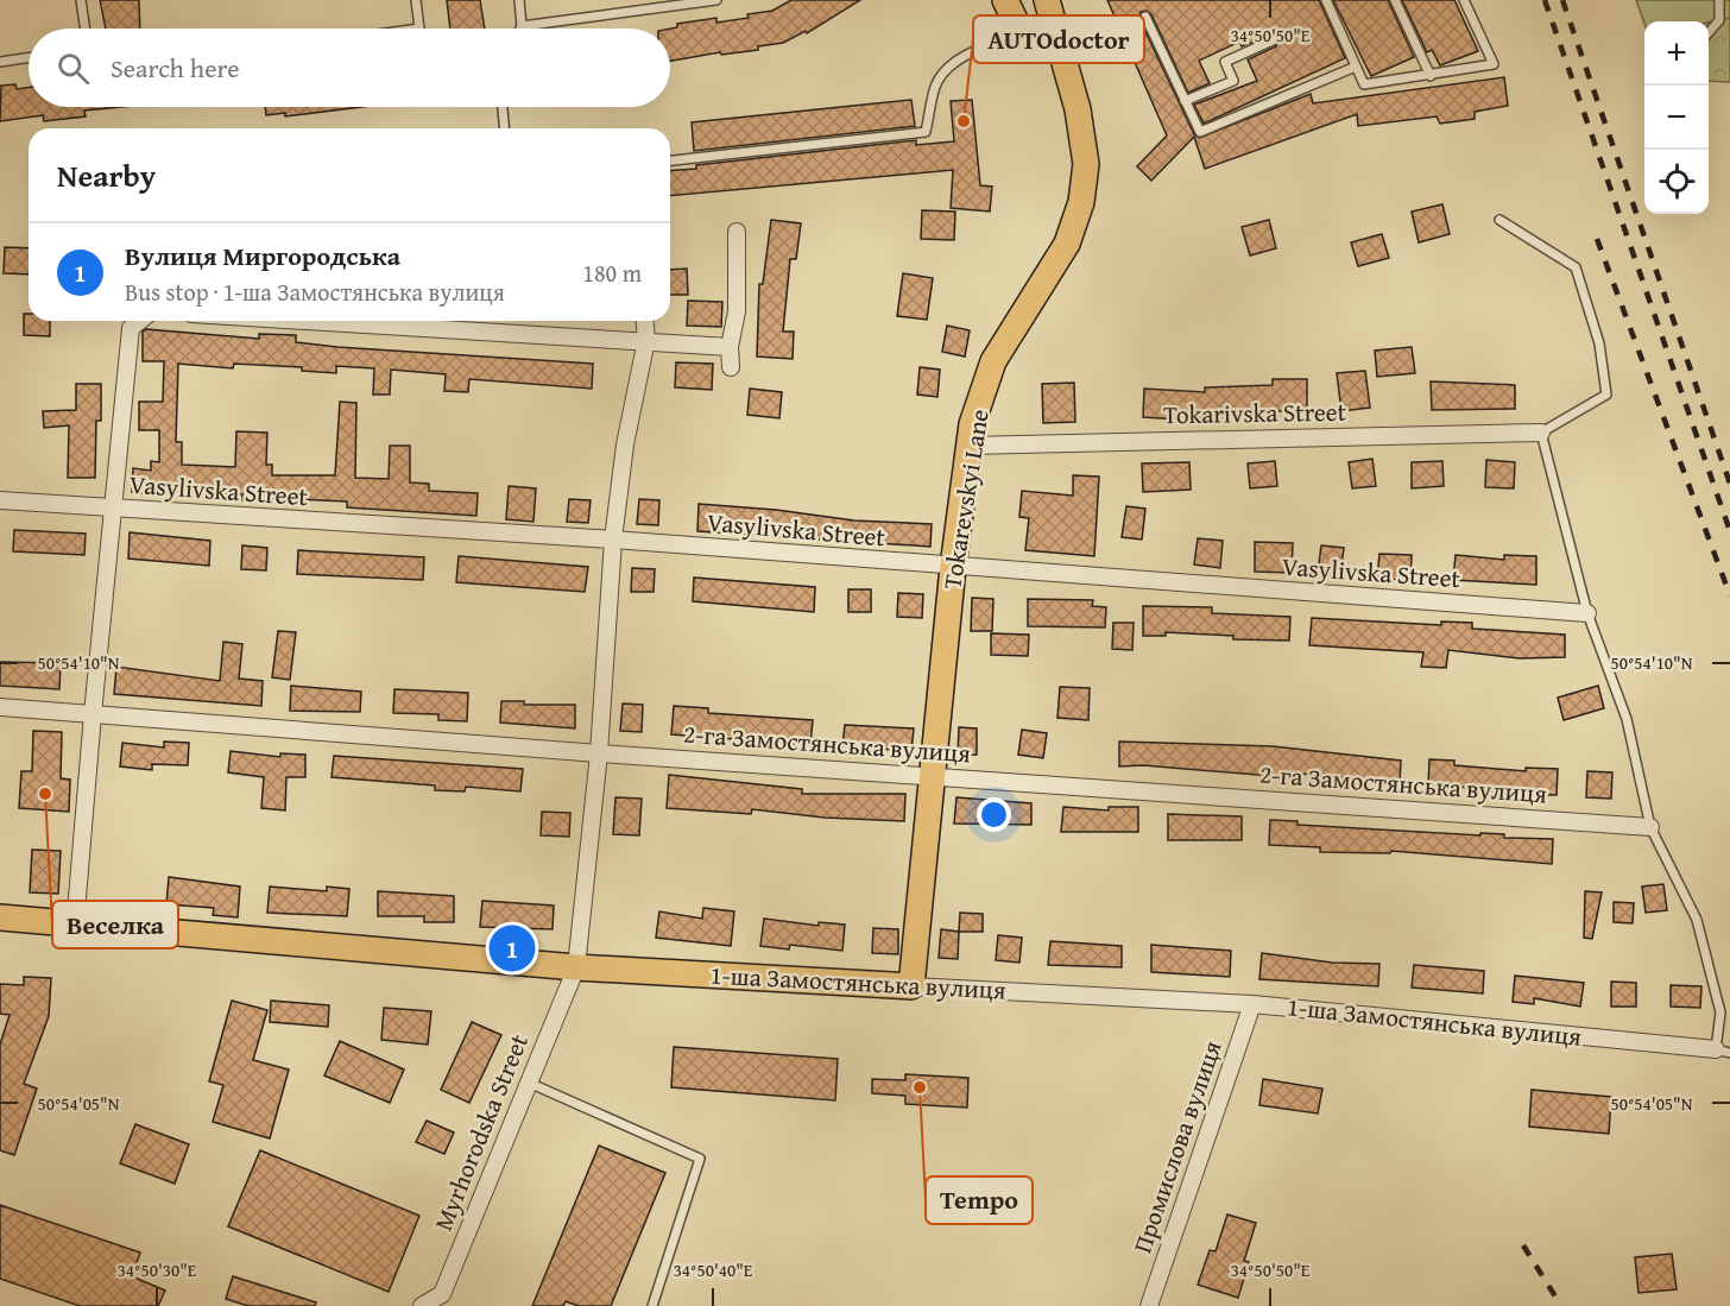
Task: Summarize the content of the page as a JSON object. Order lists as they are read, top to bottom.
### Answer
{
  "streets": {
    "main road": ["Tokarevskyi Lane", "1-ша Замостянська вулиця"],
    "street": [
      "Tokarivska Street",
      "Vasylivska Street",
      "2-га Замостянська вулиця",
      "Myrhorodska Street",
      "Промислова вулиця"
    ]
  },
  "crossings": [
    ["Tokarivska Street", "Tokarevskyi Lane"],
    ["Vasylivska Street", "Tokarevskyi Lane"],
    ["Vasylivska Street", "Myrhorodska Street"],
    ["Tokarevskyi Lane", "2-га Замостянська вулиця"],
    ["Tokarevskyi Lane", "1-ша Замостянська вулиця"],
    ["2-га Замостянська вулиця", "Myrhorodska Street"],
    ["1-ша Замостянська вулиця", "Myrhorodska Street"],
    ["1-ша Замостянська вулиця", "Промислова вулиця"]
  ],
  "places": ["AUTOdoctor", "Веселка", "Tempo"],
  "page": {
    "map_buttons": ["+", "−"],
    "search": "Search here",
    "heading": "Nearby",
    "list": [
      {
        "mark": "1",
        "name": "Вулиця Миргородська",
        "note": "Bus stop · 1-ша Замостянська вулиця",
        "value": "180 m"
      }
    ],
    "pins": "1"
  },
  "coordinates": [
    "34°50'50\"E",
    "50°54'10\"N",
    "50°54'05\"N",
    "34°50'30\"E",
    "34°50'40\"E"
  ]
}
